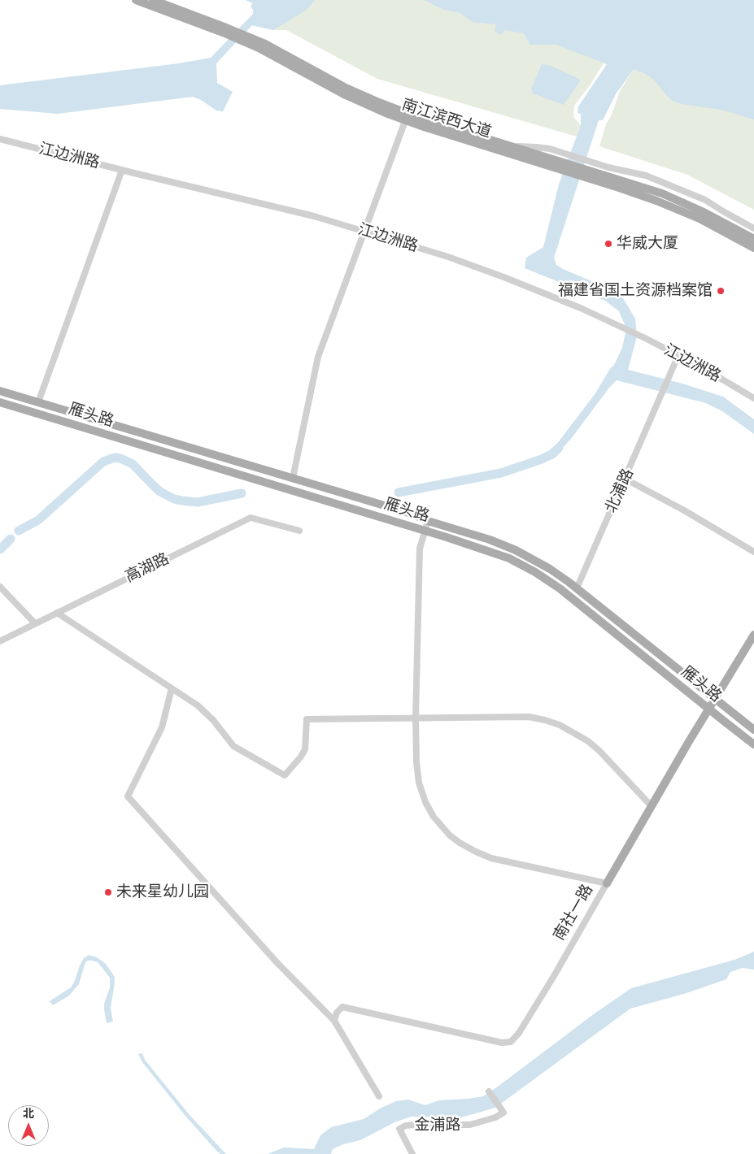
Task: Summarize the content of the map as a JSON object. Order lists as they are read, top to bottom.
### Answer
{
  "streets": {
    "main road": ["南江滨西大道", "雁头路", "南社一路"],
    "street": [
      "江边洲路",
      "北浦路",
      "高湖路",
      "金浦路"
    ]
  },
  "crossings": [
    ["江边洲路", "北浦路"],
    ["雁头路", "北浦路"],
    ["雁头路", "南社一路"]
  ],
  "places": ["华威大厦", "福建省国土资源档案馆", "未来星幼儿园"],
  "north": "top"
}
